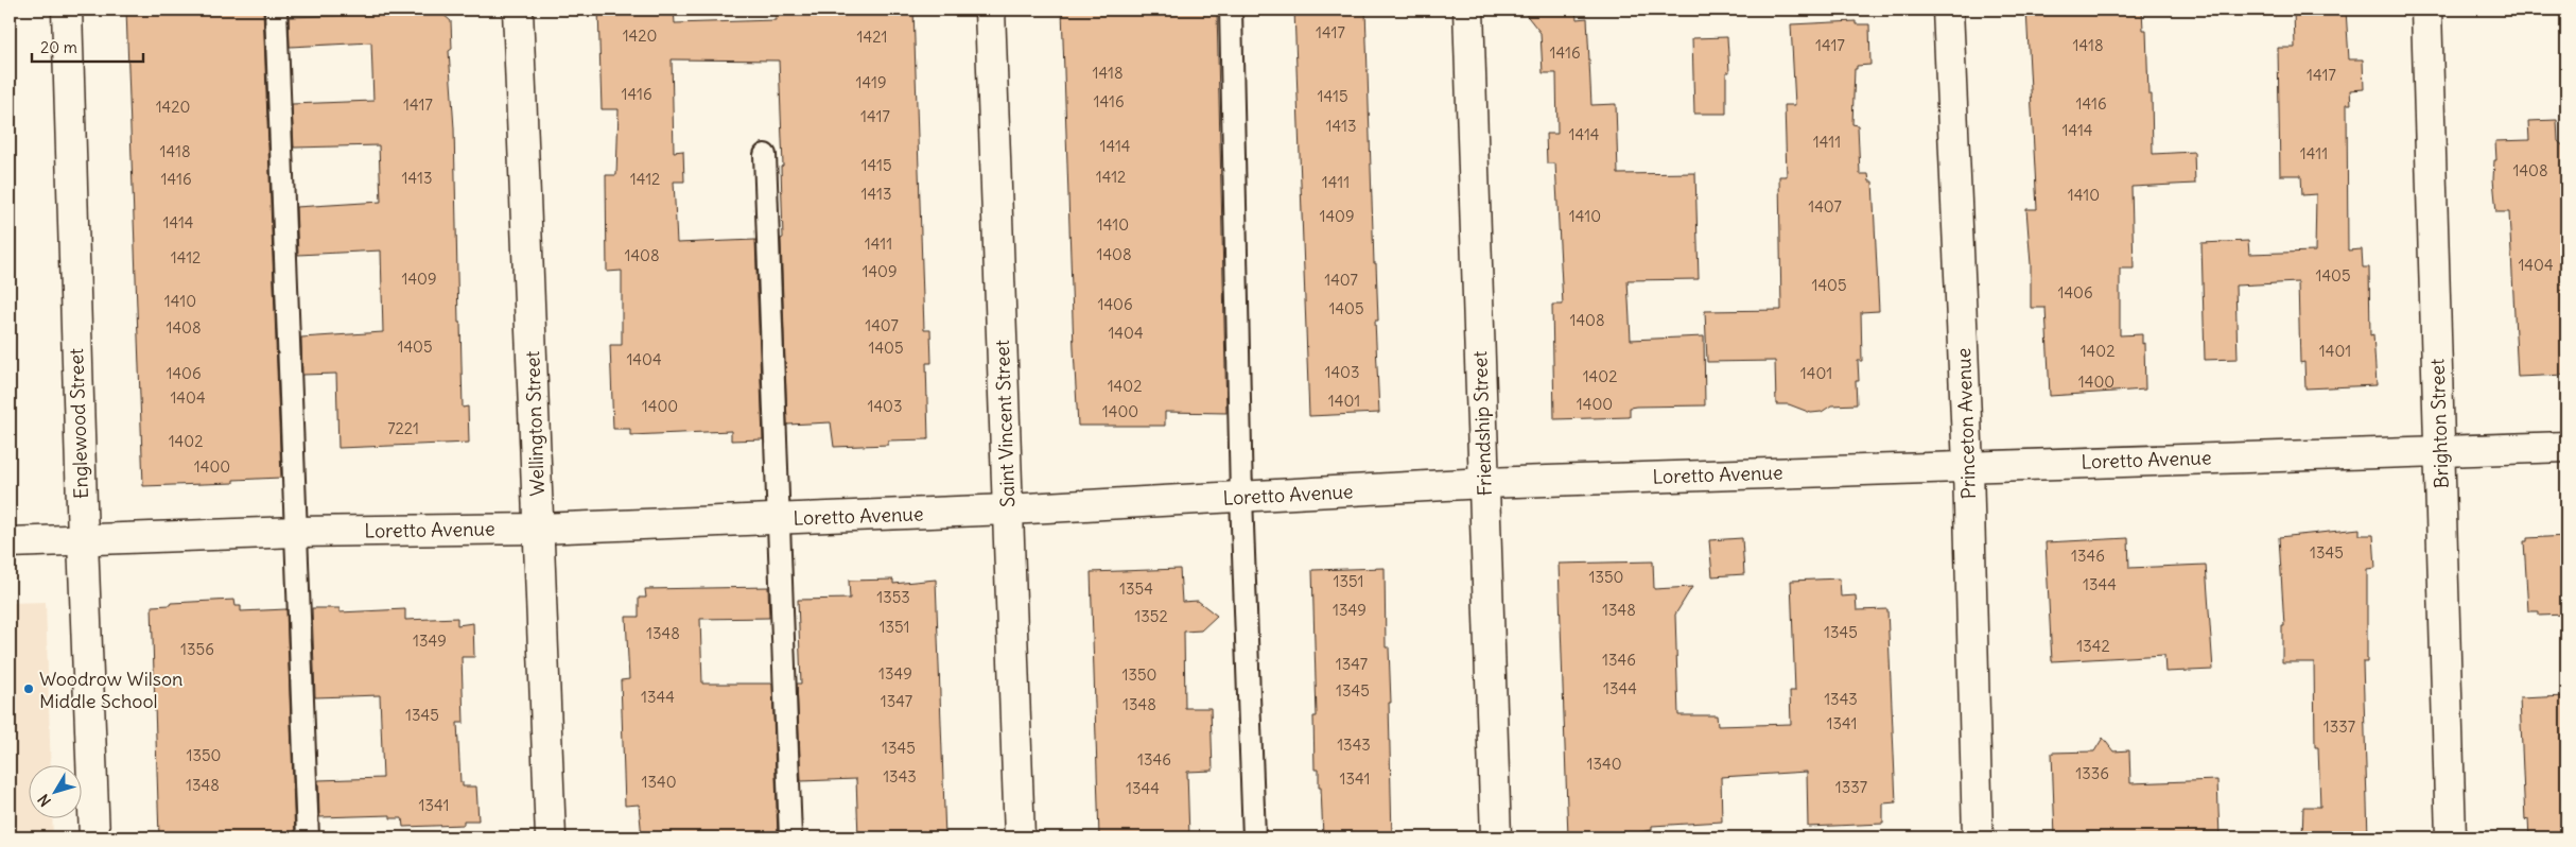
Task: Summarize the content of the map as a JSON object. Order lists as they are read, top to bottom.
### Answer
{
  "streets": {
    "street": [
      "Englewood Street",
      "Wellington Street",
      "Saint Vincent Street",
      "Friendship Street",
      "Princeton Avenue",
      "Brighton Street",
      "Loretto Avenue"
    ]
  },
  "crossings": [
    ["Englewood Street", "Loretto Avenue"],
    ["Wellington Street", "Loretto Avenue"],
    ["Saint Vincent Street", "Loretto Avenue"],
    ["Friendship Street", "Loretto Avenue"],
    ["Princeton Avenue", "Loretto Avenue"],
    ["Brighton Street", "Loretto Avenue"]
  ],
  "places": ["Woodrow Wilson Middle School"],
  "house_numbers": [
    "1417",
    "1420",
    "1421",
    "1417",
    "1418",
    "1416",
    "1418",
    "1417",
    "1419",
    "1416",
    "1415",
    "1416",
    "1416",
    "1417",
    "1420",
    "1417",
    "1413",
    "1414",
    "1414",
    "1411",
    "1414",
    "1418",
    "1411",
    "1415",
    "1408",
    "1412",
    "1413",
    "1416",
    "1412",
    "1411",
    "1413",
    "1410",
    "1407",
    "1409",
    "1410",
    "1414",
    "1410",
    "1411",
    "1408",
    "1408",
    "1412",
    "1404",
    "1409",
    "1405",
    "1409",
    "1407",
    "1405",
    "1406",
    "1410",
    "1406",
    "1405",
    "1408",
    "1407",
    "1408",
    "1404",
    "1405",
    "1405",
    "1402",
    "1401",
    "1404",
    "1403",
    "1406",
    "1401",
    "1402",
    "1400",
    "1402",
    "1404",
    "1401",
    "1400",
    "1400",
    "1403",
    "1400",
    "7221",
    "1402",
    "1400",
    "1345",
    "1346",
    "1350",
    "1351",
    "1344",
    "1354",
    "1353",
    "1349",
    "1348",
    "1352",
    "1351",
    "1345",
    "1348",
    "1349",
    "1342",
    "1356",
    "1346",
    "1347",
    "1349",
    "1350",
    "1344",
    "1345",
    "1344",
    "1343",
    "1347",
    "1348",
    "1345",
    "1341",
    "1337",
    "1343",
    "1345",
    "1350",
    "1346",
    "1340",
    "1336",
    "1343",
    "1341",
    "1340",
    "1348",
    "1337",
    "1344",
    "1341"
  ],
  "scale_bar": "20 m",
  "north": "bottom left"
}
